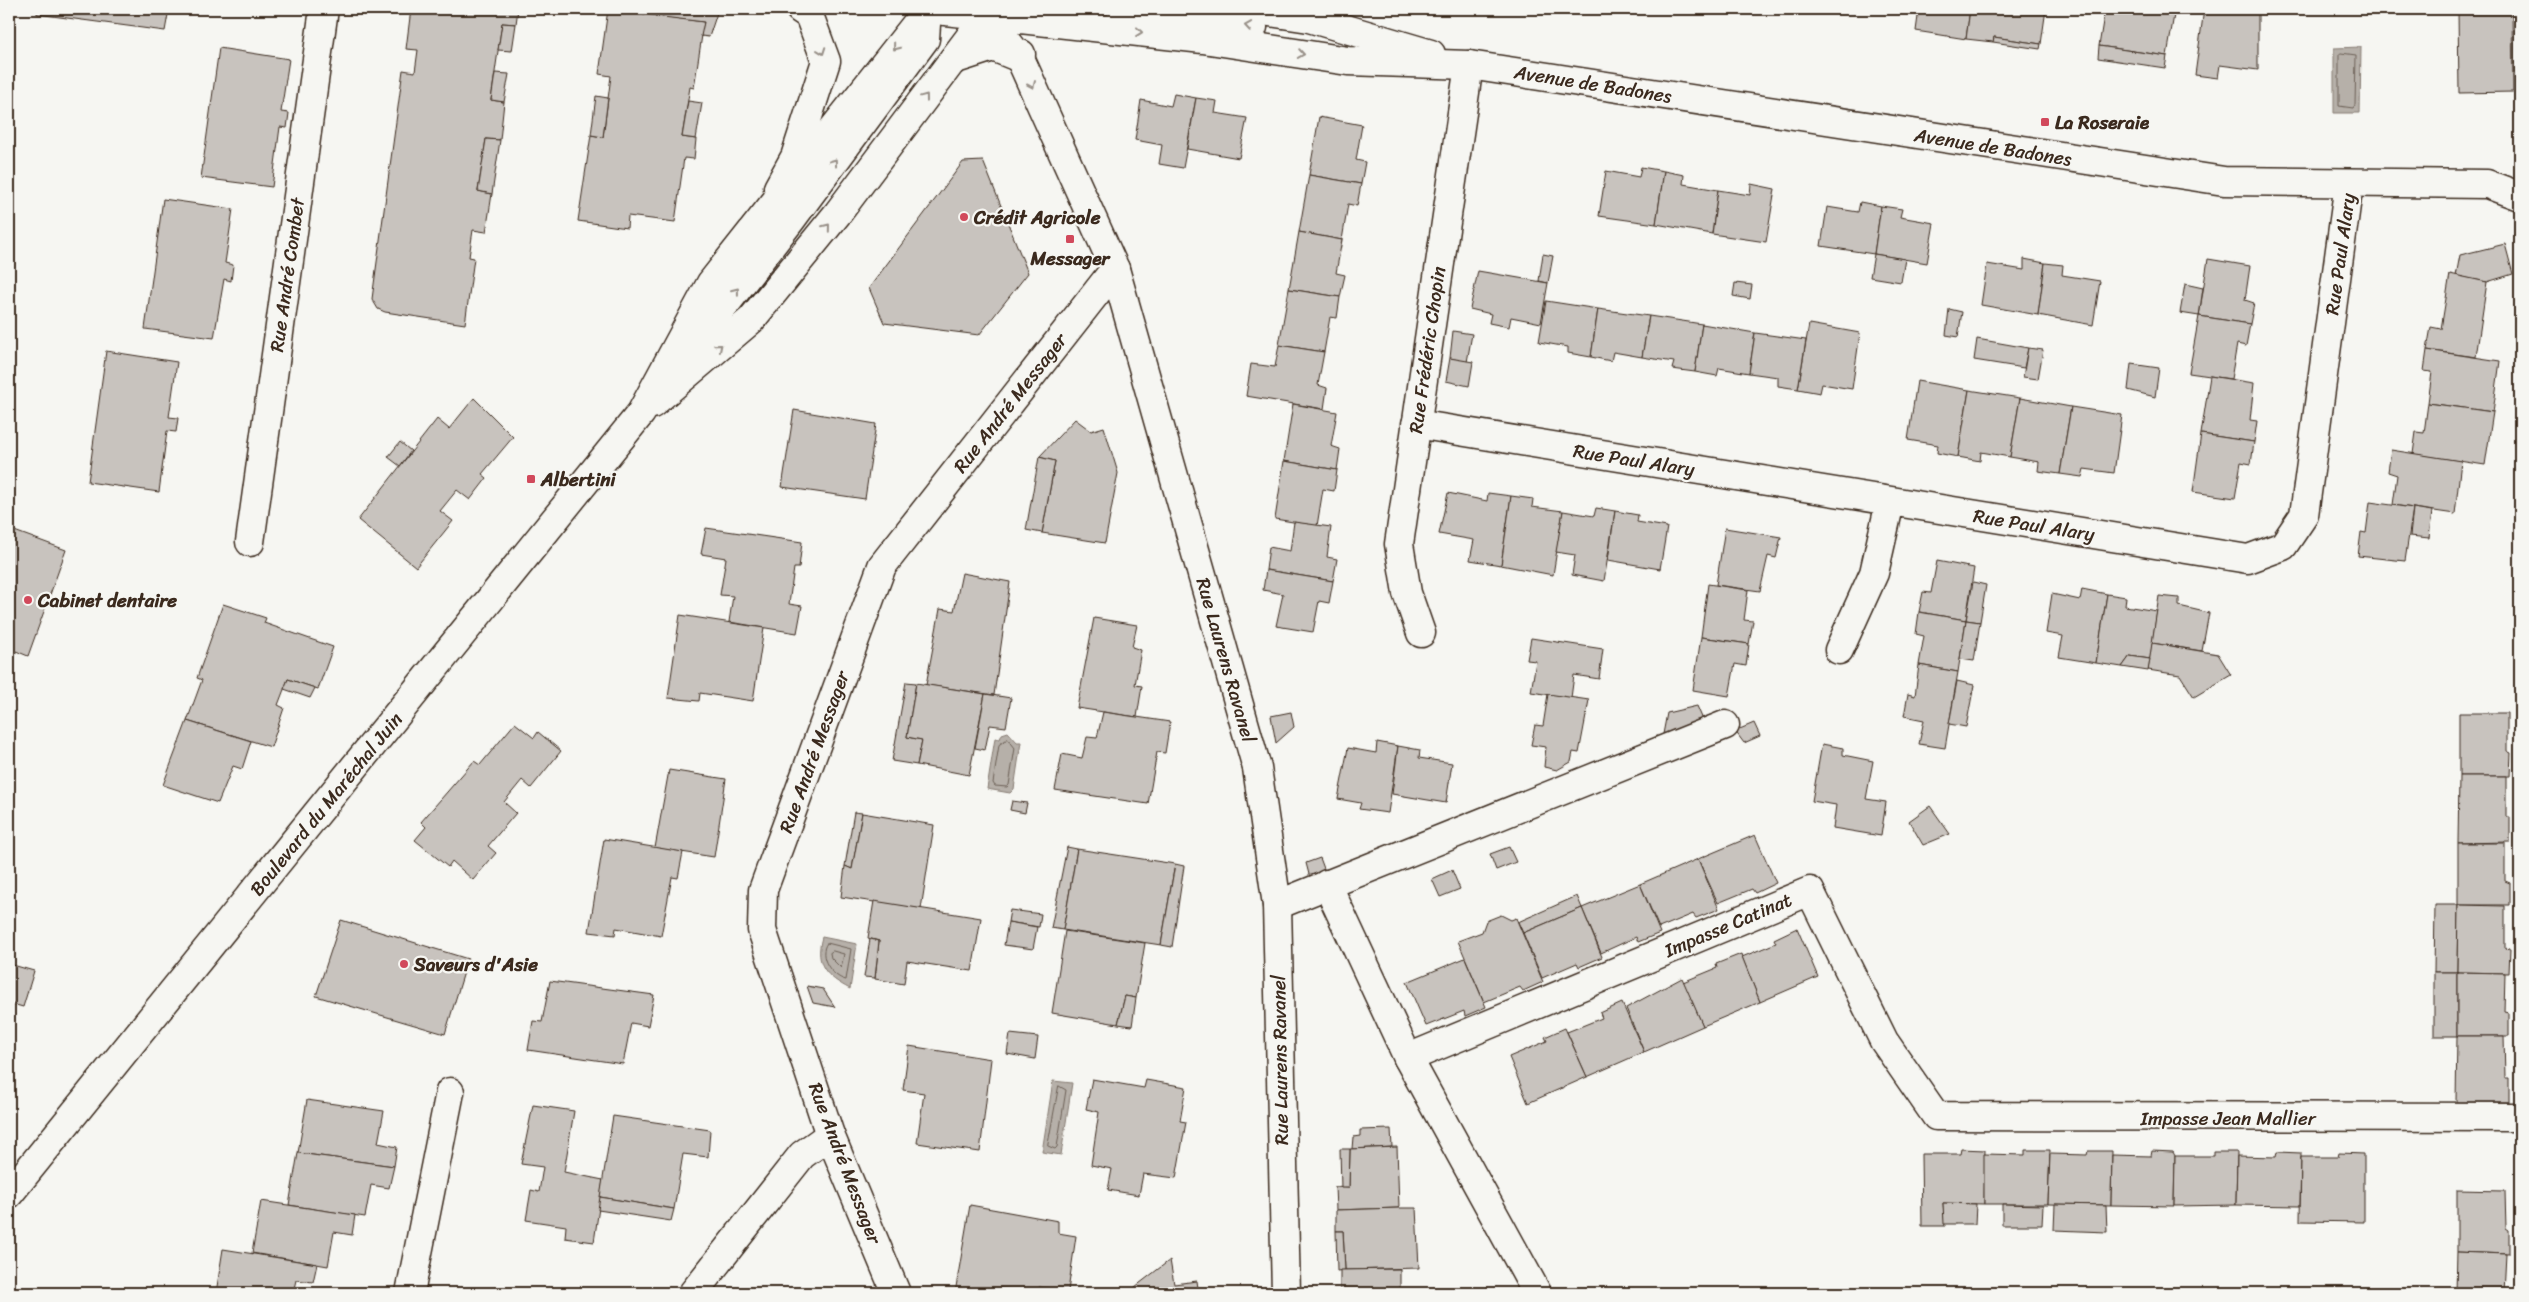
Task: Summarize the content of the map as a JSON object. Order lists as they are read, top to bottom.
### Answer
{
  "streets": {
    "street": [
      "Avenue de Badones",
      "Rue Paul Alary",
      "Rue André Combet",
      "Rue Frédéric Chopin",
      "Rue André Messager",
      "Rue Laurens Ravanel",
      "Boulevard du Maréchal Juin",
      "Impasse Catinat",
      "Impasse Jean Mallier"
    ]
  },
  "crossings": [
    ["Avenue de Badones", "Rue Paul Alary"],
    ["Avenue de Badones", "Rue Frédéric Chopin"],
    ["Avenue de Badones", "Rue Laurens Ravanel"],
    ["Rue Paul Alary", "Rue Frédéric Chopin"],
    ["Rue André Messager", "Rue Laurens Ravanel"],
    ["Impasse Catinat", "Impasse Jean Mallier"]
  ],
  "places": {
    "transit": ["La Roseraie", "Messager", "Albertini"],
    "other": ["Crédit Agricole", "Cabinet dentaire", "Saveurs d'Asie"]
  }
}
